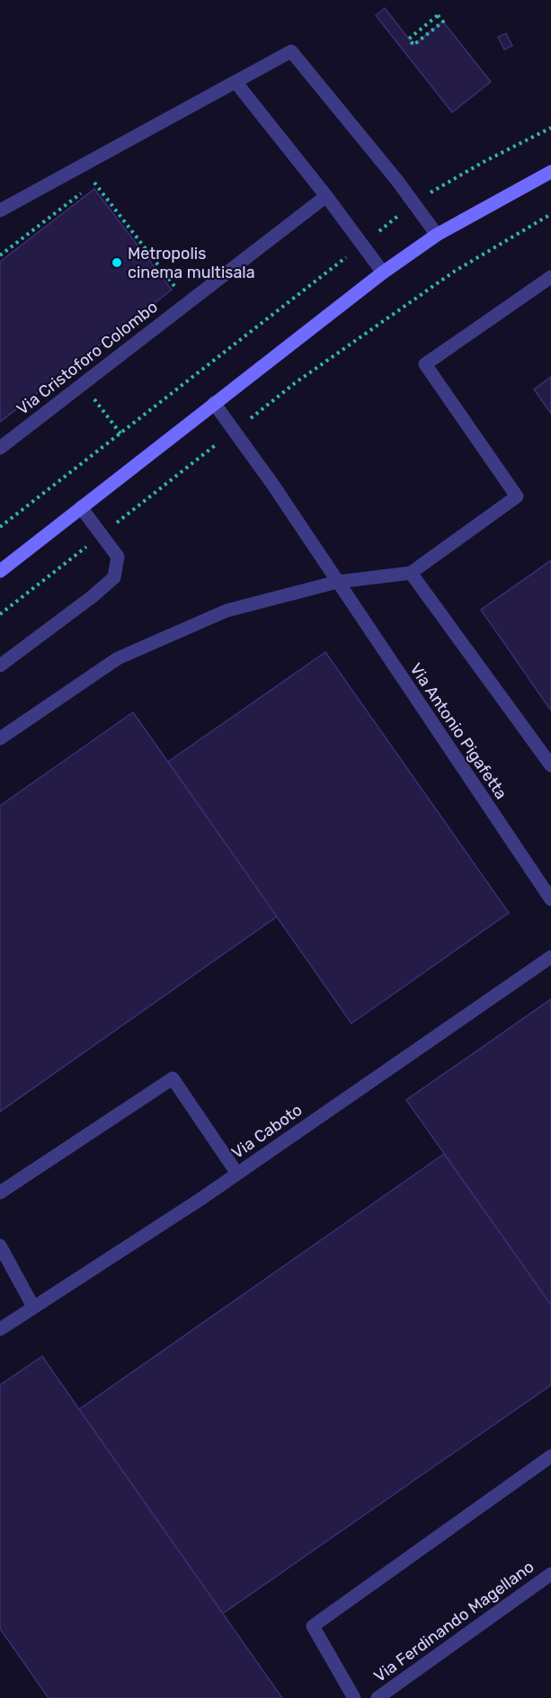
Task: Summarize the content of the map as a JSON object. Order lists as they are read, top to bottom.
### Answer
{
  "streets": {
    "street": [
      "Via Cristoforo Colombo",
      "Via Antonio Pigafetta",
      "Via Caboto",
      "Via Ferdinando Magellano"
    ]
  },
  "places": ["Metropolis cinema multisala"]
}
